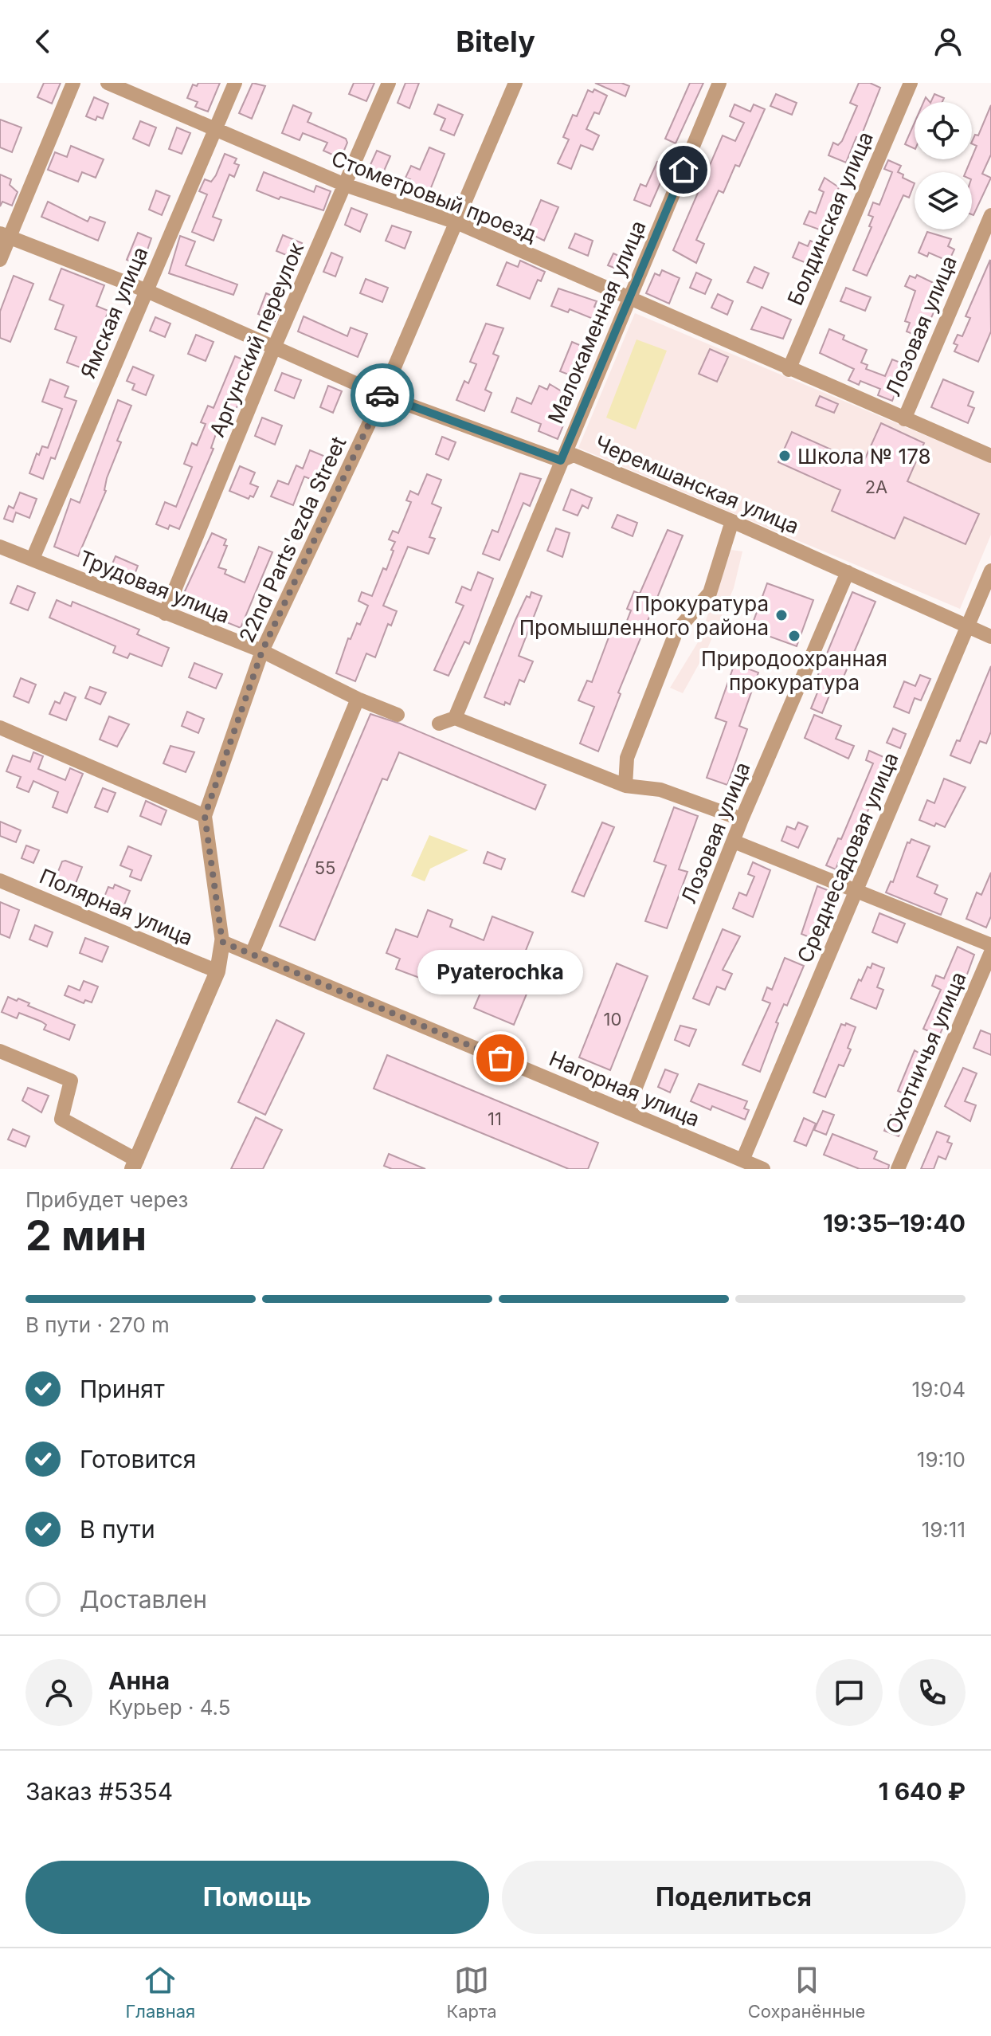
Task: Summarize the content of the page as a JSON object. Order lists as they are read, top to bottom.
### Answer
{
  "streets": {
    "street": [
      "Стометровый проезд",
      "Болдинская улица",
      "Ямская улица",
      "Малокаменная улица",
      "Лозовая улица",
      "Аргунский переулок",
      "Черемшанская улица",
      "22nd Parts'ezda Street",
      "Трудовая улица",
      "Среднесадовая улица",
      "Полярная улица",
      "Охотничья улица",
      "Нагорная улица"
    ]
  },
  "crossings": [
    ["Стометровый проезд", "Болдинская улица"],
    ["Стометровый проезд", "Ямская улица"],
    ["Стометровый проезд", "Малокаменная улица"],
    ["Стометровый проезд", "Лозовая улица"],
    ["Стометровый проезд", "Аргунский переулок"],
    ["Стометровый проезд", "22nd Parts'ezda Street"],
    ["Ямская улица", "Черемшанская улица"],
    ["Ямская улица", "Трудовая улица"],
    ["Малокаменная улица", "Черемшанская улица"],
    ["Лозовая улица", "Черемшанская улица"],
    ["Лозовая улица", "Нагорная улица"],
    ["Аргунский переулок", "Черемшанская улица"],
    ["Аргунский переулок", "Трудовая улица"],
    ["Черемшанская улица", "22nd Parts'ezda Street"],
    ["Черемшанская улица", "Среднесадовая улица"],
    ["22nd Parts'ezda Street", "Трудовая улица"],
    ["22nd Parts'ezda Street", "Полярная улица"],
    ["22nd Parts'ezda Street", "Нагорная улица"],
    ["Среднесадовая улица", "Нагорная улица"]
  ],
  "places": [
    "Школа № 178",
    "Прокуратура Промышленного района",
    "Природоохранная прокуратура",
    "Pyaterochka"
  ],
  "house_numbers": [
    "2А",
    "55",
    "10",
    "11"
  ],
  "page": {
    "header": "Bitely",
    "bubble": "Pyaterochka",
    "heading": ["2 мин", "Прибудет через", "19:35–19:40"],
    "panel": [
      "Анна",
      "Курьер · 4.5",
      "Заказ #5354",
      "1 640 ₽"
    ],
    "bar": "В пути · 270 m",
    "list": [
      ["Принят", "19:04"],
      ["Готовится", "19:10"],
      ["В пути", "19:11"],
      "Доставлен"
    ],
    "buttons": ["Помощь", "Поделиться"],
    "tabs": ["Главная", "Карта", "Сохранённые"]
  }
}
